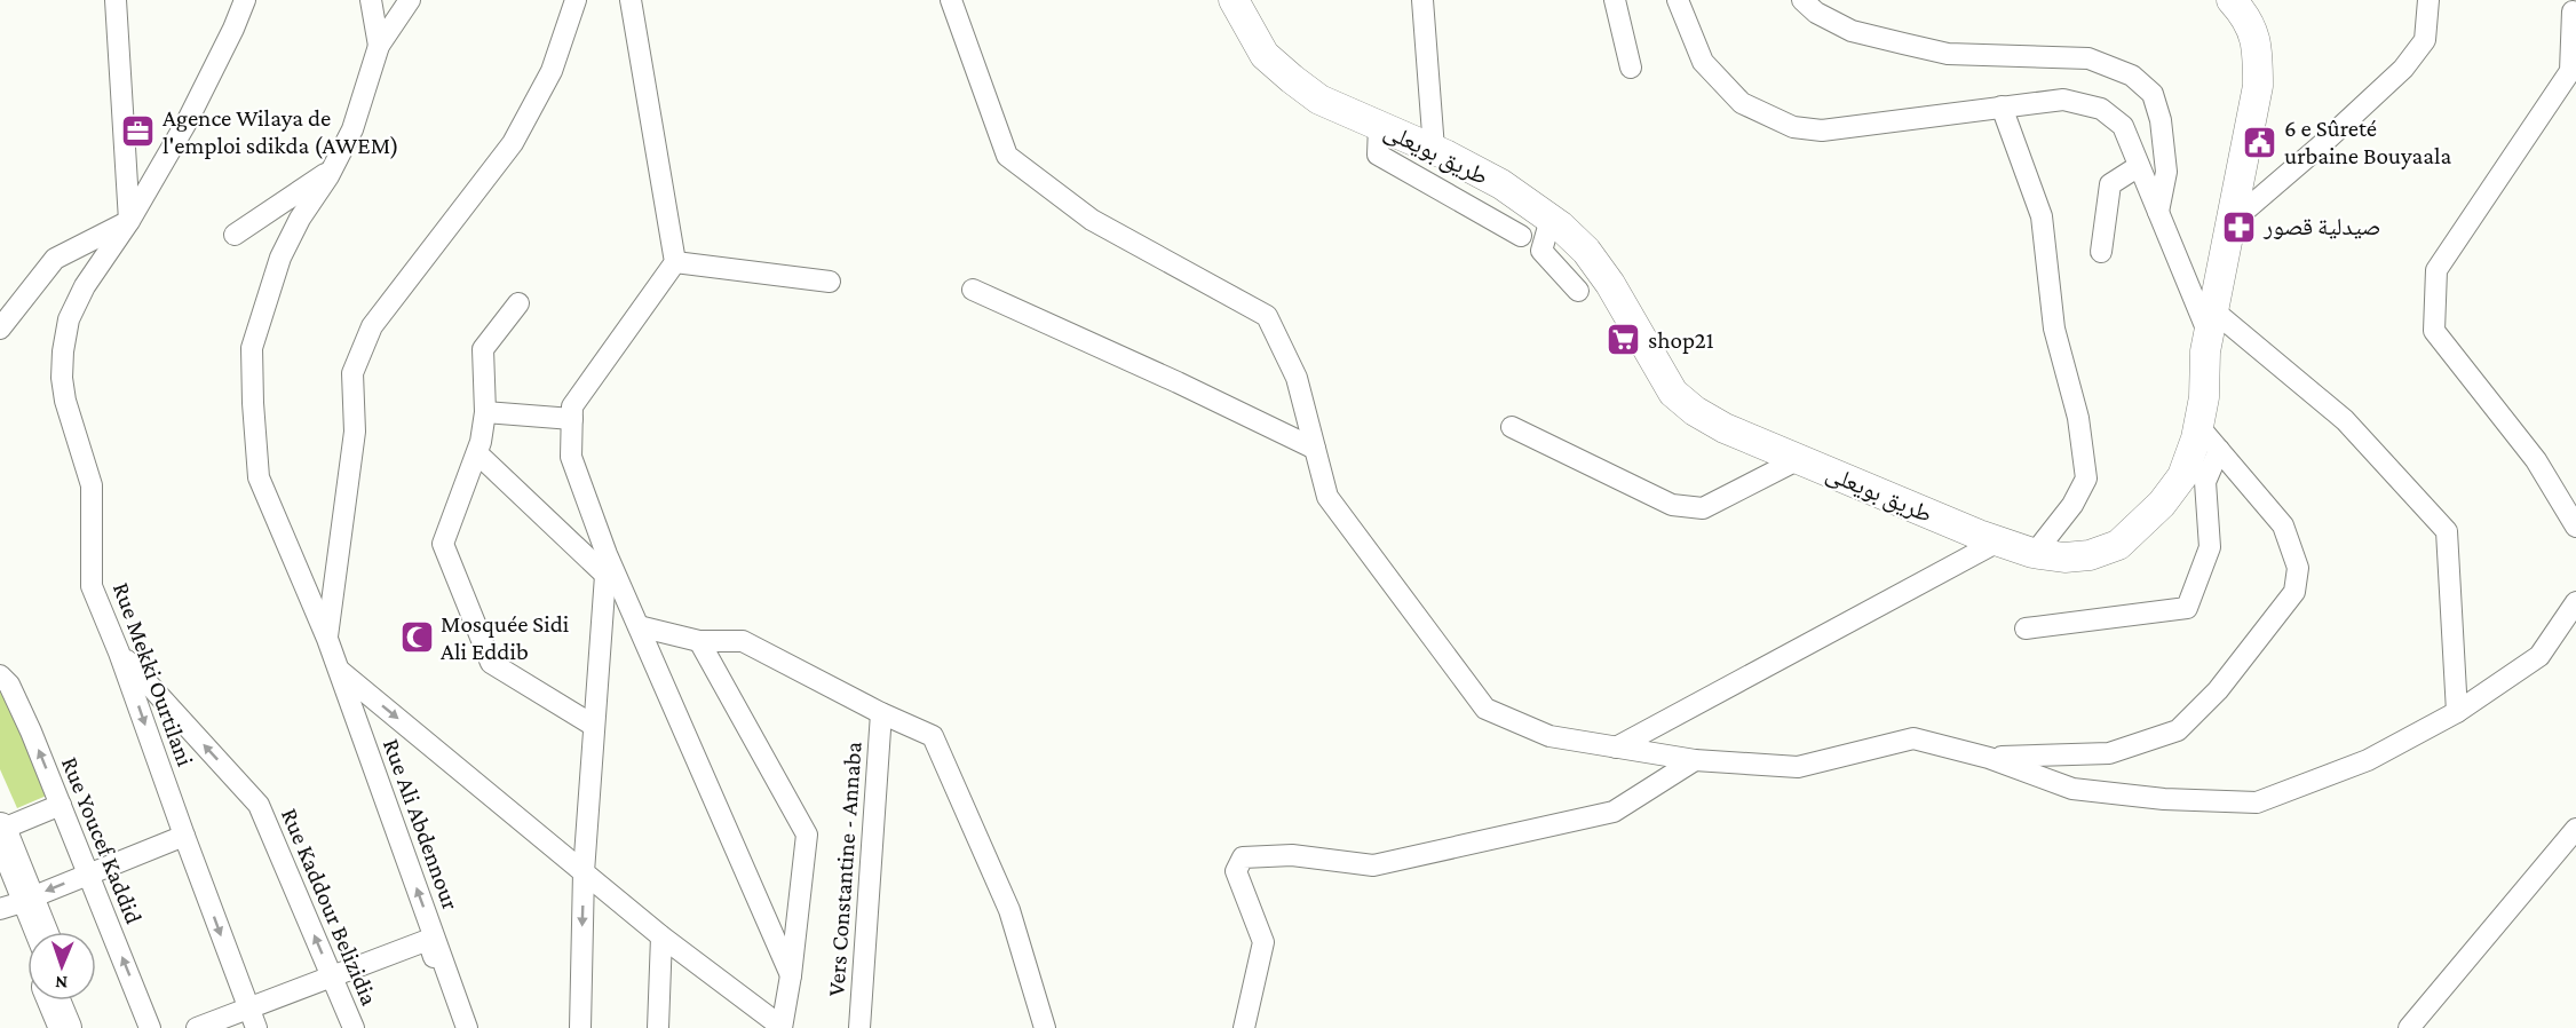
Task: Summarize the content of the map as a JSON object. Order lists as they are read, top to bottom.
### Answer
{
  "streets": {
    "main road": ["طريق بويعلى"],
    "street": [
      "Rue Mekki Ourtilani",
      "Rue Ali Abdennour",
      "Rue Youcef Kaddid",
      "Vers Constantine - Annaba",
      "Rue Kaddour Belizidia"
    ]
  },
  "crossings": [
    ["Rue Mekki Ourtilani", "Rue Kaddour Belizidia"]
  ],
  "one_way": ["Rue Youcef Kaddid"],
  "places": {
    "office": ["Agence Wilaya de l'emploi sdikda (AWEM)"],
    "public building": ["6 e Sûreté urbaine Bouyaala"],
    "pharmacy": ["صيدلية قصور"],
    "supermarket": ["shop21"],
    "mosque": ["Mosquée Sidi Ali Eddib"]
  },
  "north": "bottom"
}
